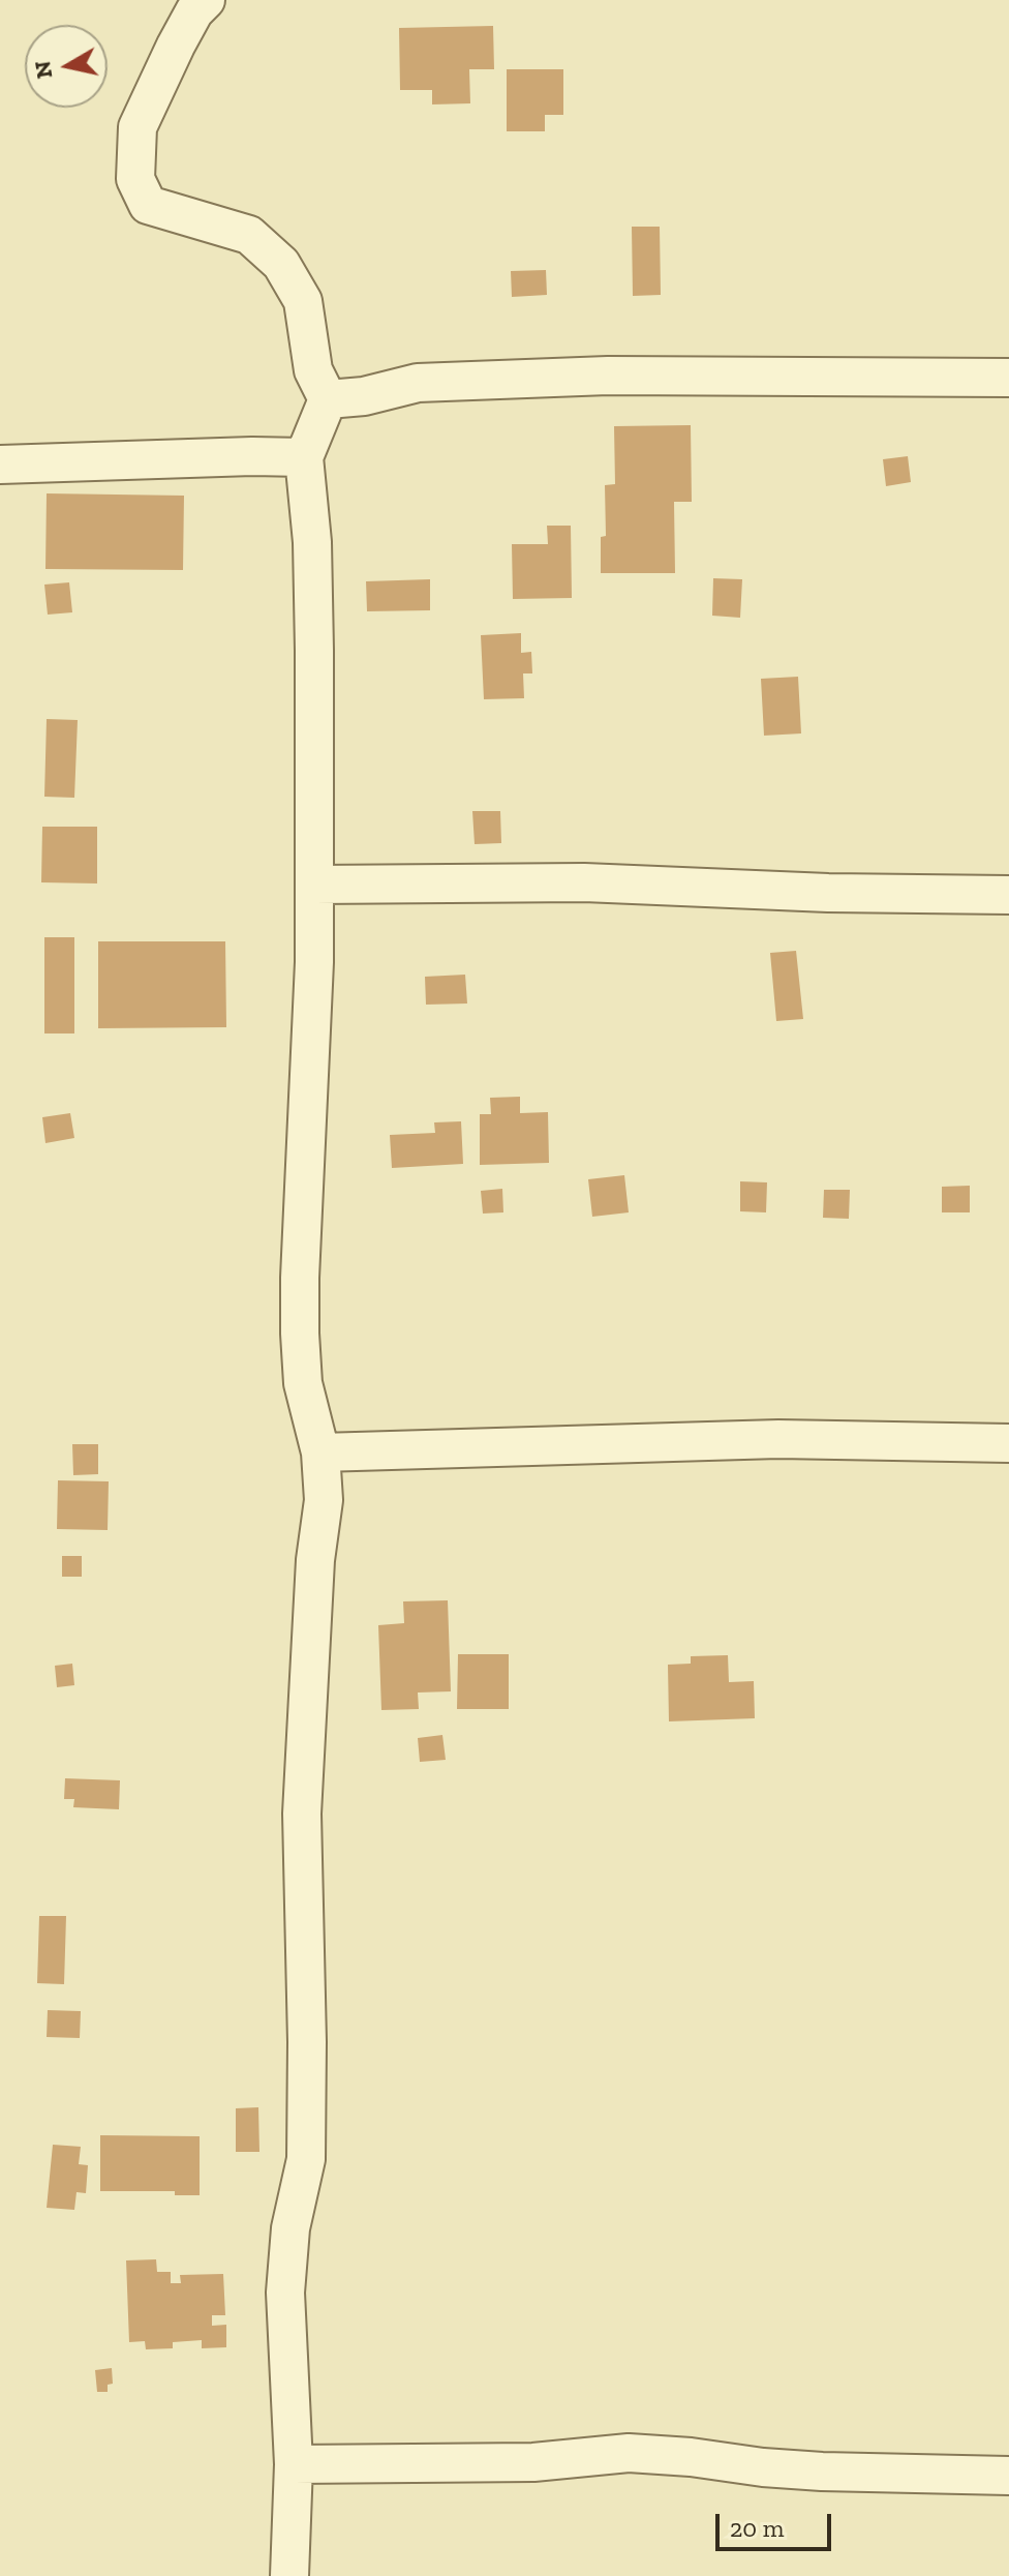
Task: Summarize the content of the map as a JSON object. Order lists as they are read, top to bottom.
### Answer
{
  "scale_bar": "20 m",
  "north": "left"
}
